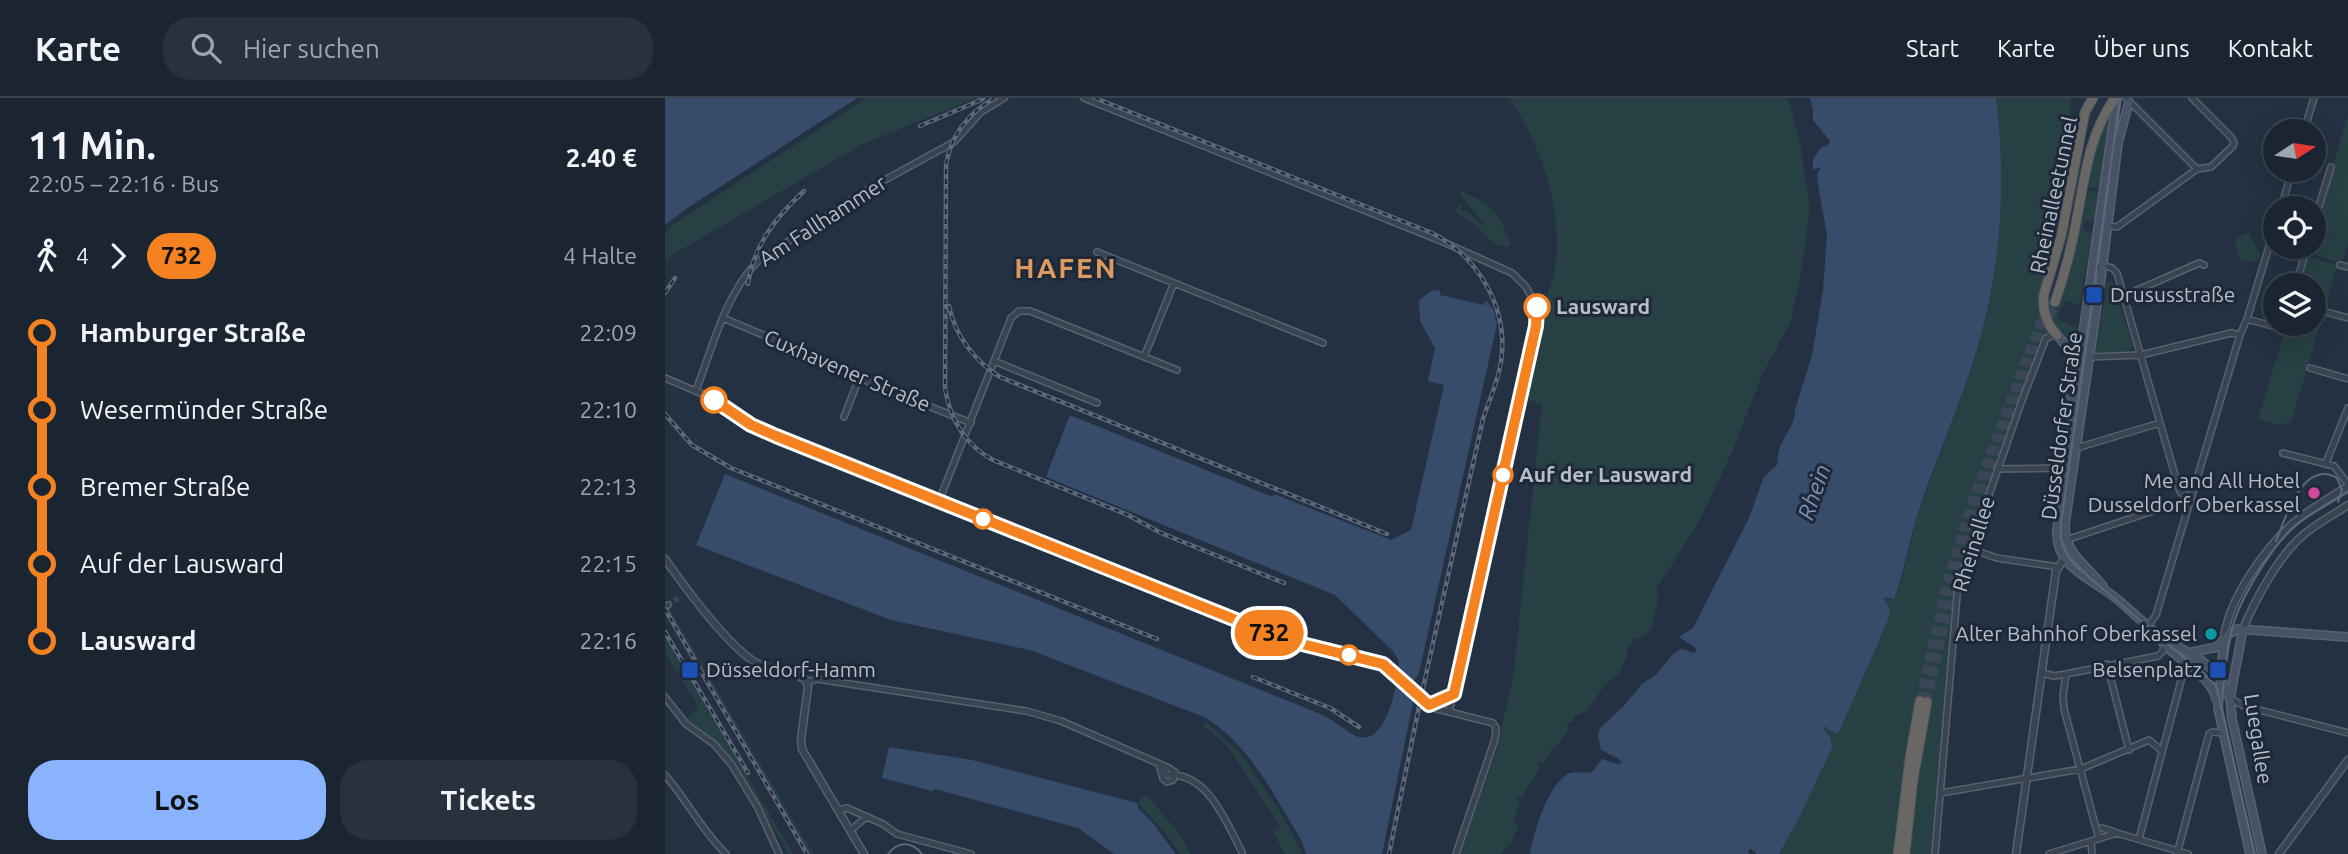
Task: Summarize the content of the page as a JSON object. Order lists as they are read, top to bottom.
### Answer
{
  "streets": {
    "highway": ["Rheinalleetunnel"],
    "main road": ["Düsseldorfer Straße", "Luegallee"],
    "street": ["Am Fallhammer", "Cuxhavener Straße", "Rheinallee"]
  },
  "crossings": [
    ["Rheinalleetunnel", "Düsseldorfer Straße"],
    ["Am Fallhammer", "Cuxhavener Straße"],
    ["Düsseldorfer Straße", "Rheinallee"]
  ],
  "districts": ["HAFEN"],
  "water": ["Rhein"],
  "places": {
    "transit": ["Drususstraße", "Düsseldorf-Hamm", "Belsenplatz"],
    "other": [
      "Lausward",
      "Auf der Lausward",
      "Me and All Hotel Dusseldorf Oberkassel",
      "Alter Bahnhof Oberkassel"
    ]
  },
  "lines": ["bus line 732"],
  "north": "right",
  "page": {
    "header": "Karte",
    "search": "Hier suchen",
    "nav": [
      "Start",
      "Karte",
      "Über uns",
      "Kontakt"
    ],
    "heading": ["11 Min.", "22:05 – 22:16 · Bus", "2.40 €"],
    "on_map": "732",
    "legs": ["4", "732", "4 Halte"],
    "list": [
      {
        "name": "Hamburger Straße",
        "value": "22:09"
      },
      {
        "name": "Wesermünder Straße",
        "value": "22:10"
      },
      {
        "name": "Bremer Straße",
        "value": "22:13"
      },
      {
        "name": "Auf der Lausward",
        "value": "22:15"
      },
      {
        "name": "Lausward",
        "value": "22:16"
      }
    ],
    "buttons": ["Los", "Tickets"]
  }
}
